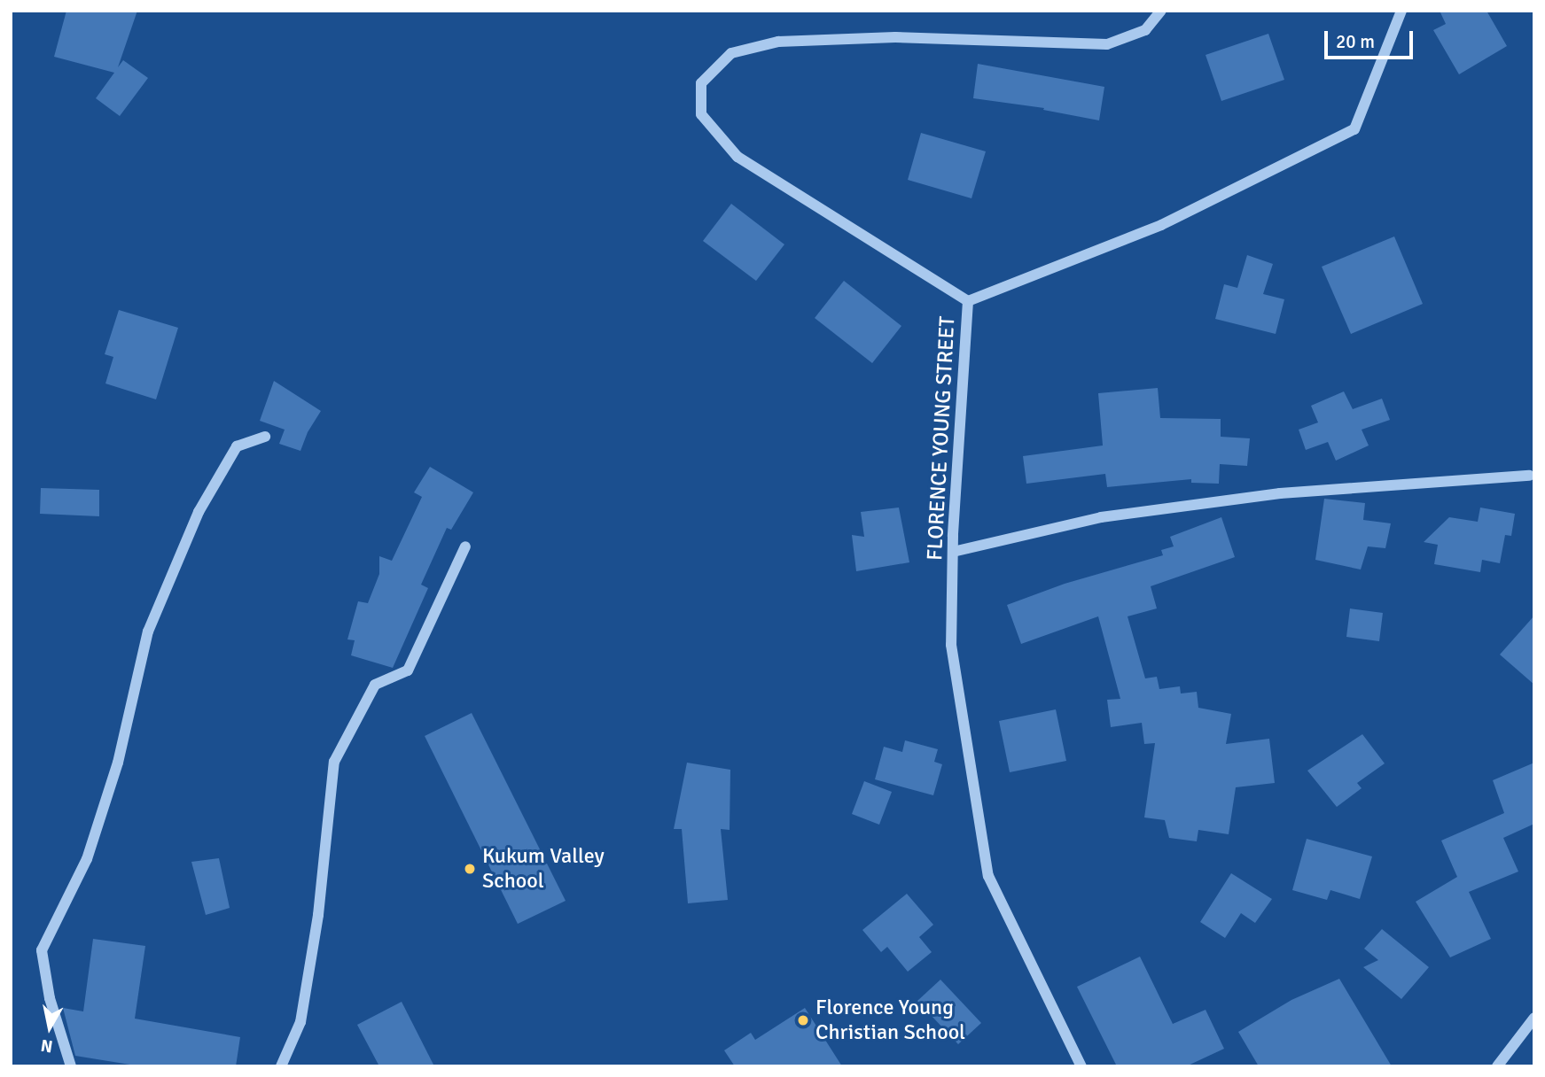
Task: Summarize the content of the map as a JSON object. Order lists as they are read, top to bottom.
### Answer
{
  "streets": {
    "street": ["FLORENCE YOUNG STREET"]
  },
  "places": ["Kukum Valley School", "Florence Young Christian School"],
  "scale_bar": "20 m",
  "north": "bottom"
}
